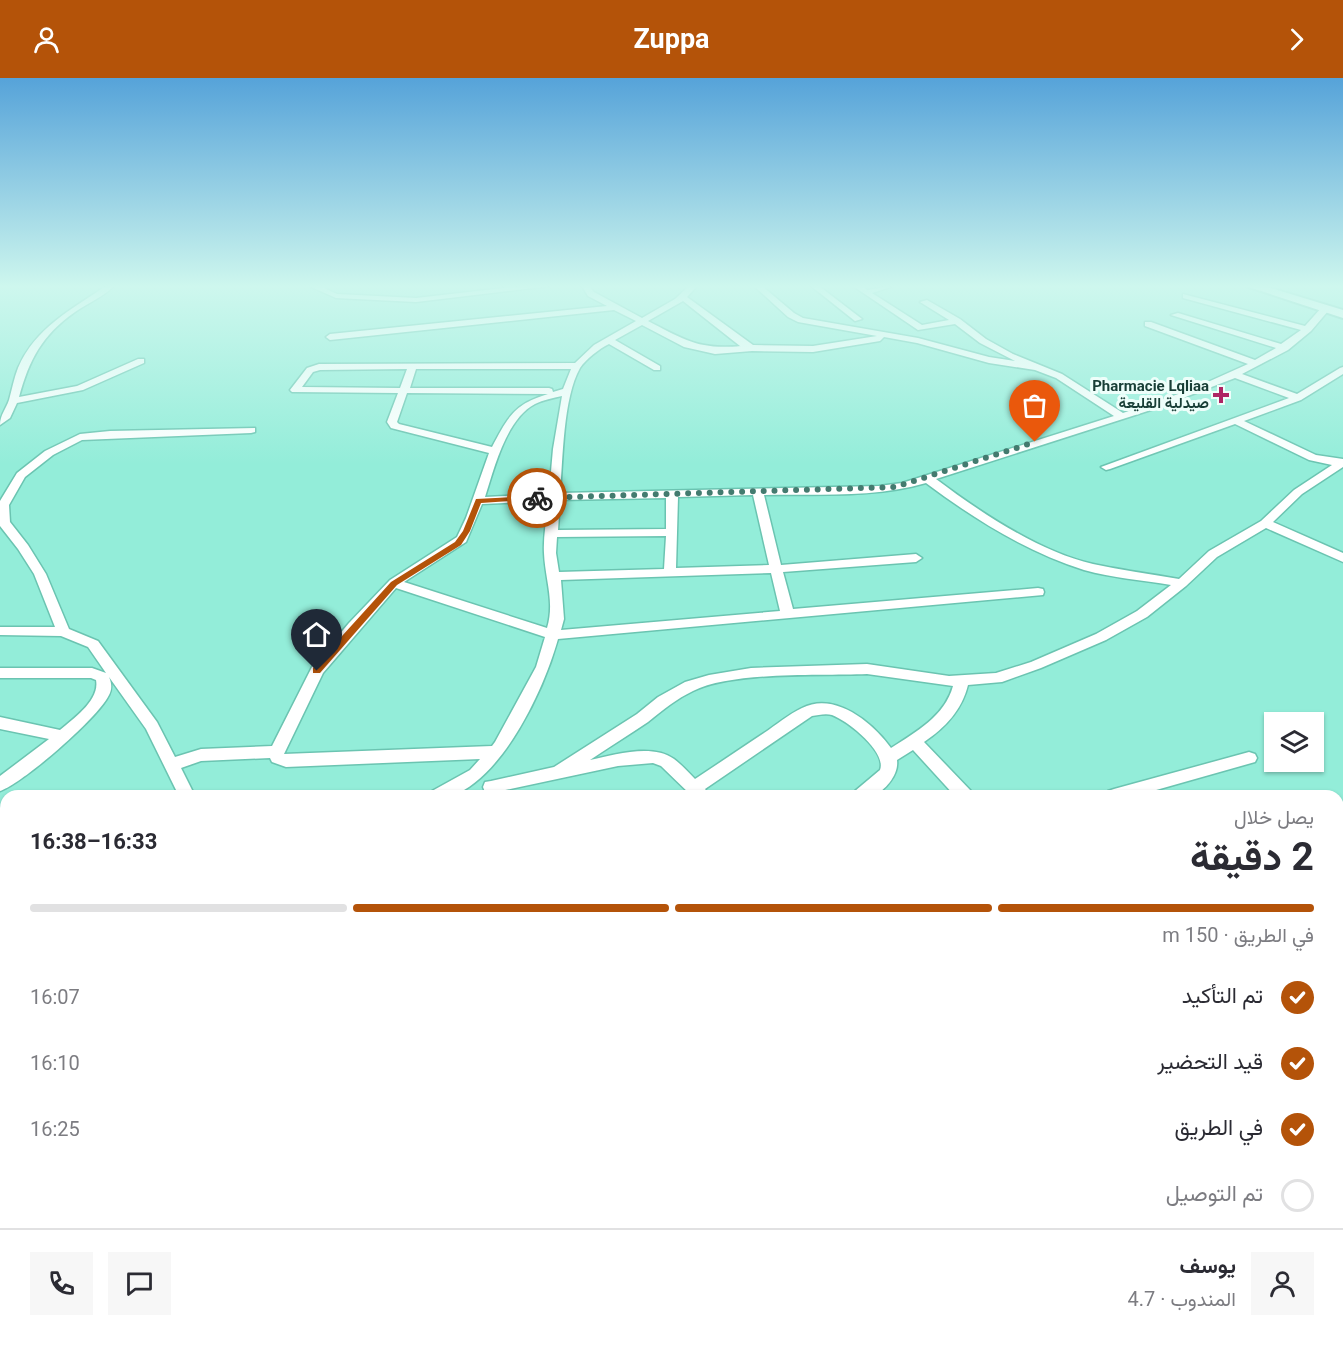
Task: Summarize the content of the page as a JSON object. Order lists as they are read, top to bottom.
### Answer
{
  "places": {
    "health": ["Pharmacie Lqliaa صيدلية القليعة"]
  },
  "page": {
    "header": "Zuppa",
    "heading": ["2 دقيقة", "يصل خلال", "16:33–16:38"],
    "panel": ["يوسف", "المندوب · 4.7"],
    "bar": "في الطريق · 150 m",
    "list": [
      ["تم التأكيد", "16:07"],
      ["قيد التحضير", "16:10"],
      ["في الطريق", "16:25"],
      "تم التوصيل"
    ]
  }
}
